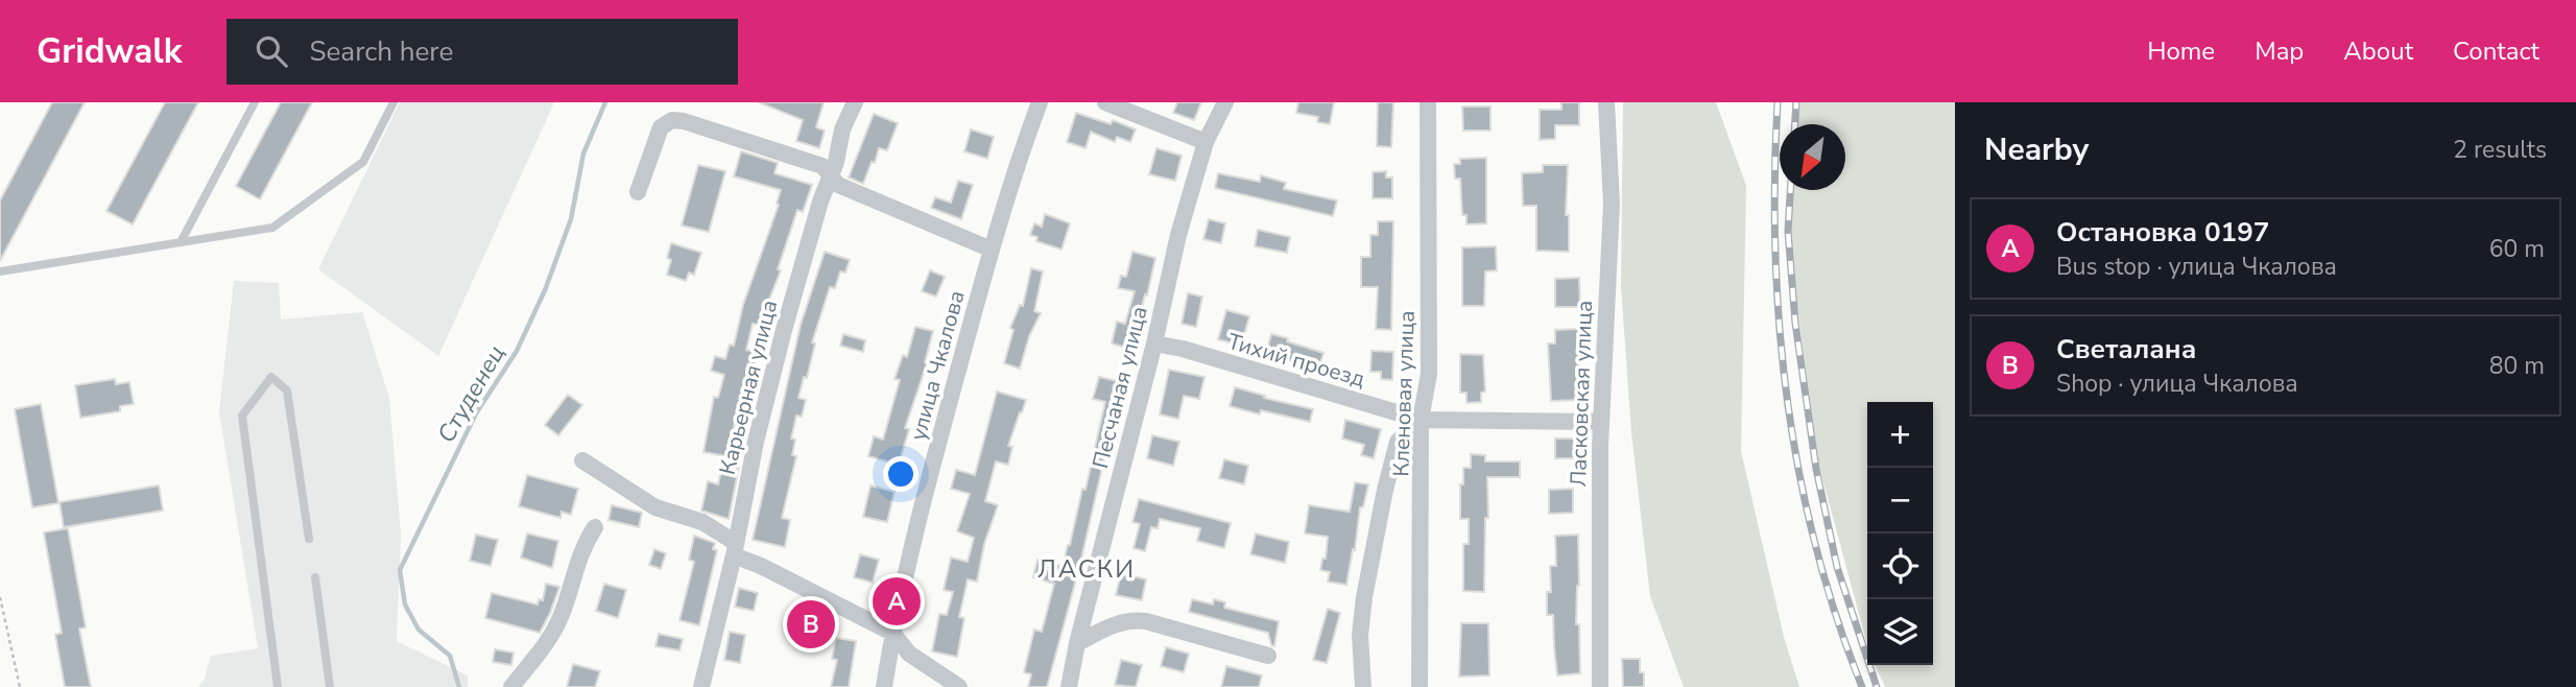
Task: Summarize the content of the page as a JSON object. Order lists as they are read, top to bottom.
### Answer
{
  "streets": {
    "street": [
      "Тихий проезд",
      "улица Чкалова",
      "Карьерная улица",
      "Песчаная улица",
      "Кленовая улица",
      "Ласковская улица"
    ]
  },
  "crossings": [
    ["Тихий проезд", "Песчаная улица"],
    ["Тихий проезд", "Кленовая улица"],
    ["Тихий проезд", "Ласковская улица"]
  ],
  "districts": ["ЛАСКИ"],
  "water": ["Студенец"],
  "north": "bottom left",
  "page": {
    "header": "Gridwalk",
    "search": "Search here",
    "nav": [
      "Home",
      "Map",
      "About",
      "Contact"
    ],
    "heading": ["Nearby", "2 results"],
    "list": [
      {
        "mark": "A",
        "name": "Остановка 0197",
        "note": "Bus stop · улица Чкалова",
        "value": "60 m"
      },
      {
        "mark": "B",
        "name": "Светалана",
        "note": "Shop · улица Чкалова",
        "value": "80 m"
      }
    ],
    "map_buttons": ["+", "−"],
    "pins": ["A", "B"]
  }
}
